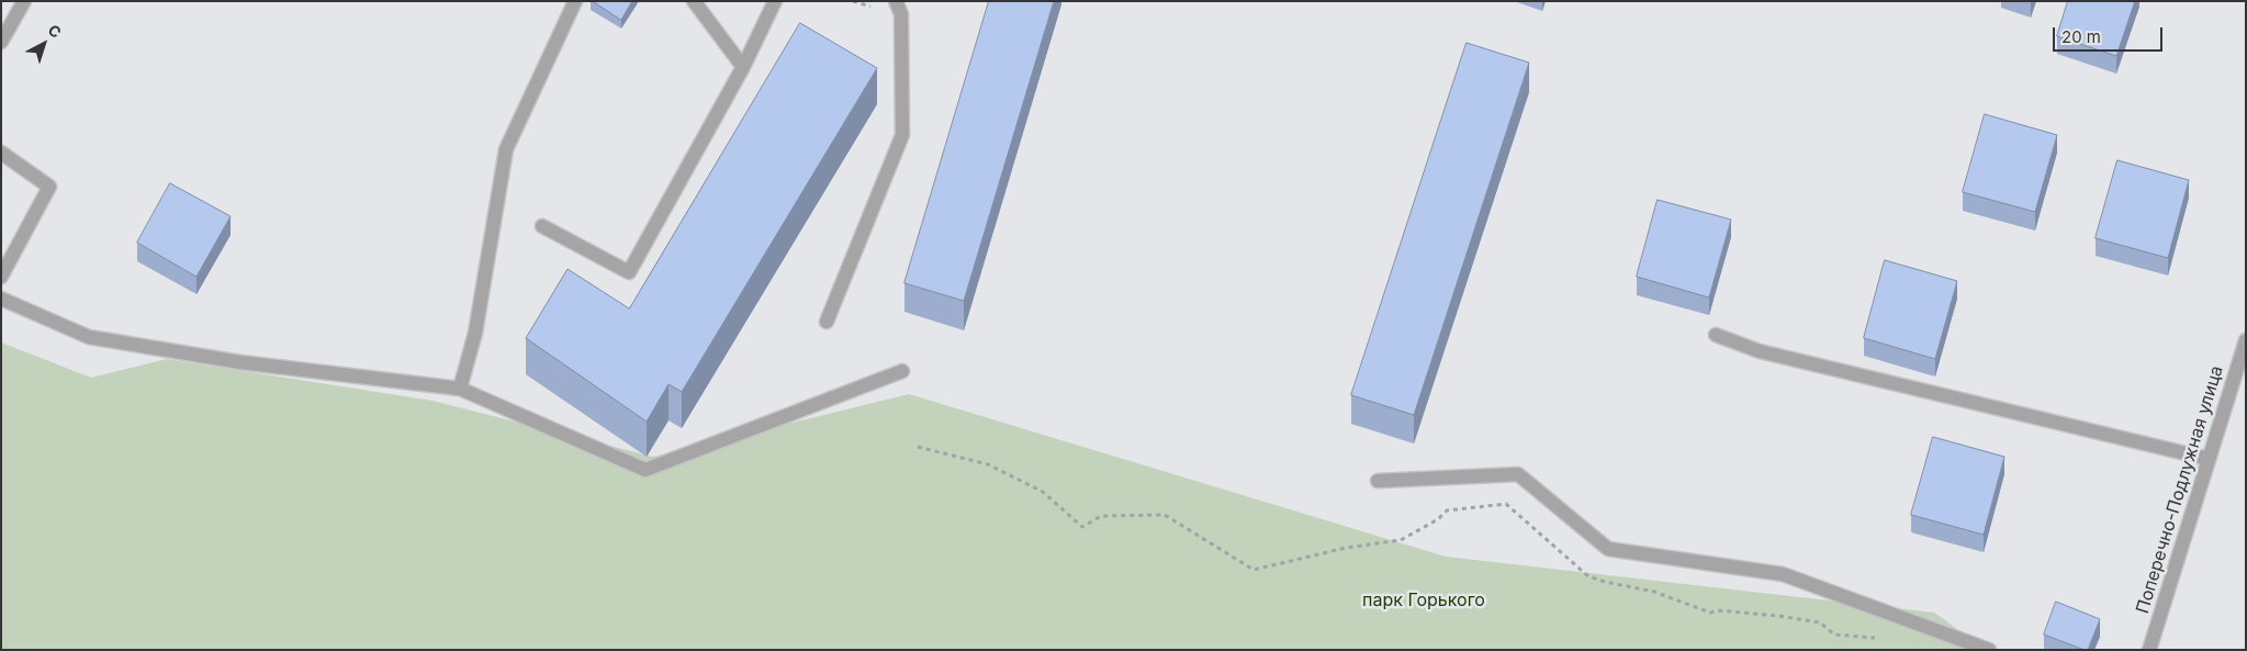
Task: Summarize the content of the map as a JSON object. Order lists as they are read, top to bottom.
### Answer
{
  "streets": {
    "street": ["Поперечно-Подлужная улица"]
  },
  "parks": ["парк Горького"],
  "scale_bar": "20 m",
  "north": "top right"
}
